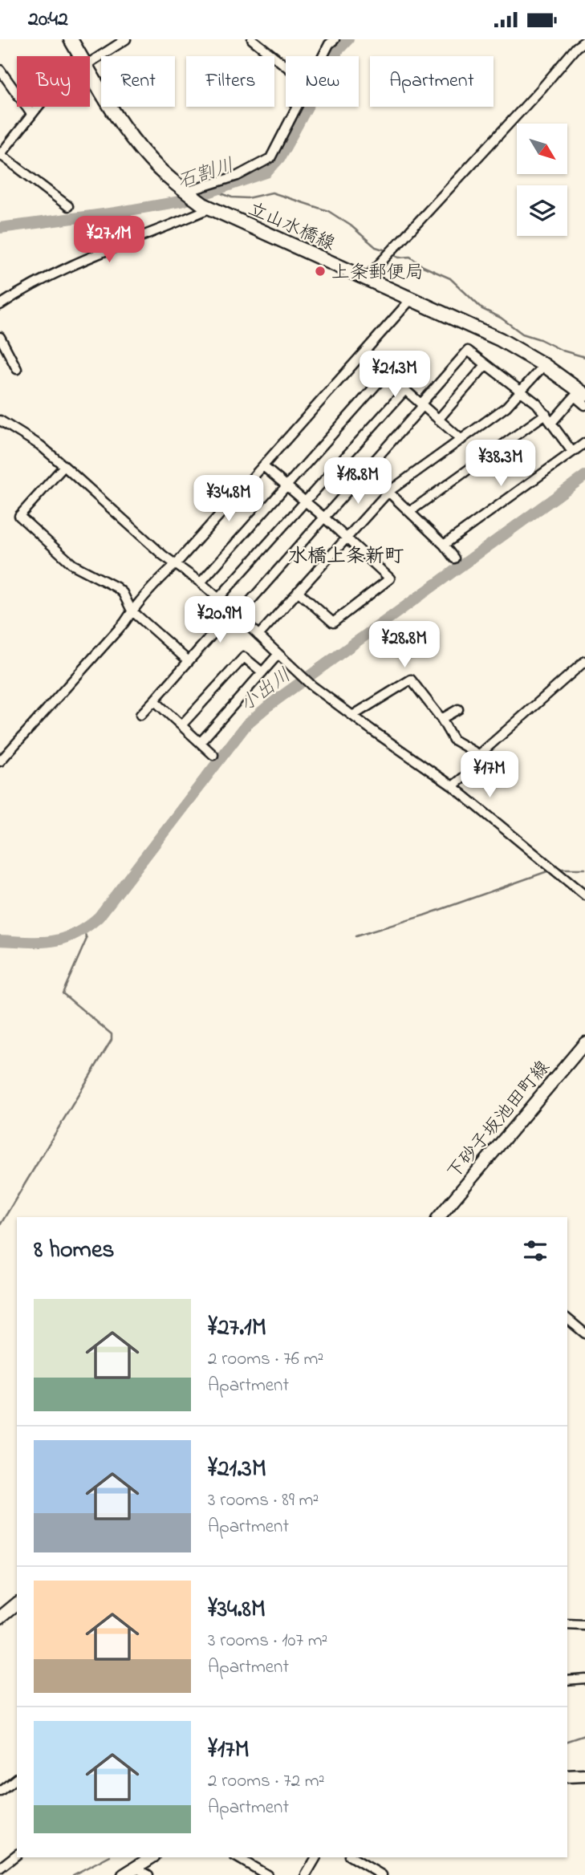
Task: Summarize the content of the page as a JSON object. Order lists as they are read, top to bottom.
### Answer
{
  "streets": {
    "main road": ["立山水橋線", "下砂子坂池田町線"]
  },
  "districts": ["水橋上条新町"],
  "water": ["石割川", "小出川"],
  "places": ["上条郵便局"],
  "north": "bottom right",
  "page": {
    "status": "20:42",
    "chip": [
      "Buy",
      "Rent",
      "Filters",
      "New",
      "Apartment"
    ],
    "price": [
      "¥27.1M",
      "¥21.3M",
      "¥38.3M",
      "¥18.8M",
      "¥34.8M",
      "¥20.9M",
      "¥28.8M",
      "¥17M"
    ],
    "heading": "8 homes",
    "list": [
      {
        "name": "¥27.1M",
        "note": "2 rooms · 76 m² · Apartment"
      },
      {
        "name": "¥21.3M",
        "note": "3 rooms · 89 m² · Apartment"
      },
      {
        "name": "¥34.8M",
        "note": "3 rooms · 107 m² · Apartment"
      },
      {
        "name": "¥17M",
        "note": "2 rooms · 72 m² · Apartment"
      }
    ]
  }
}
